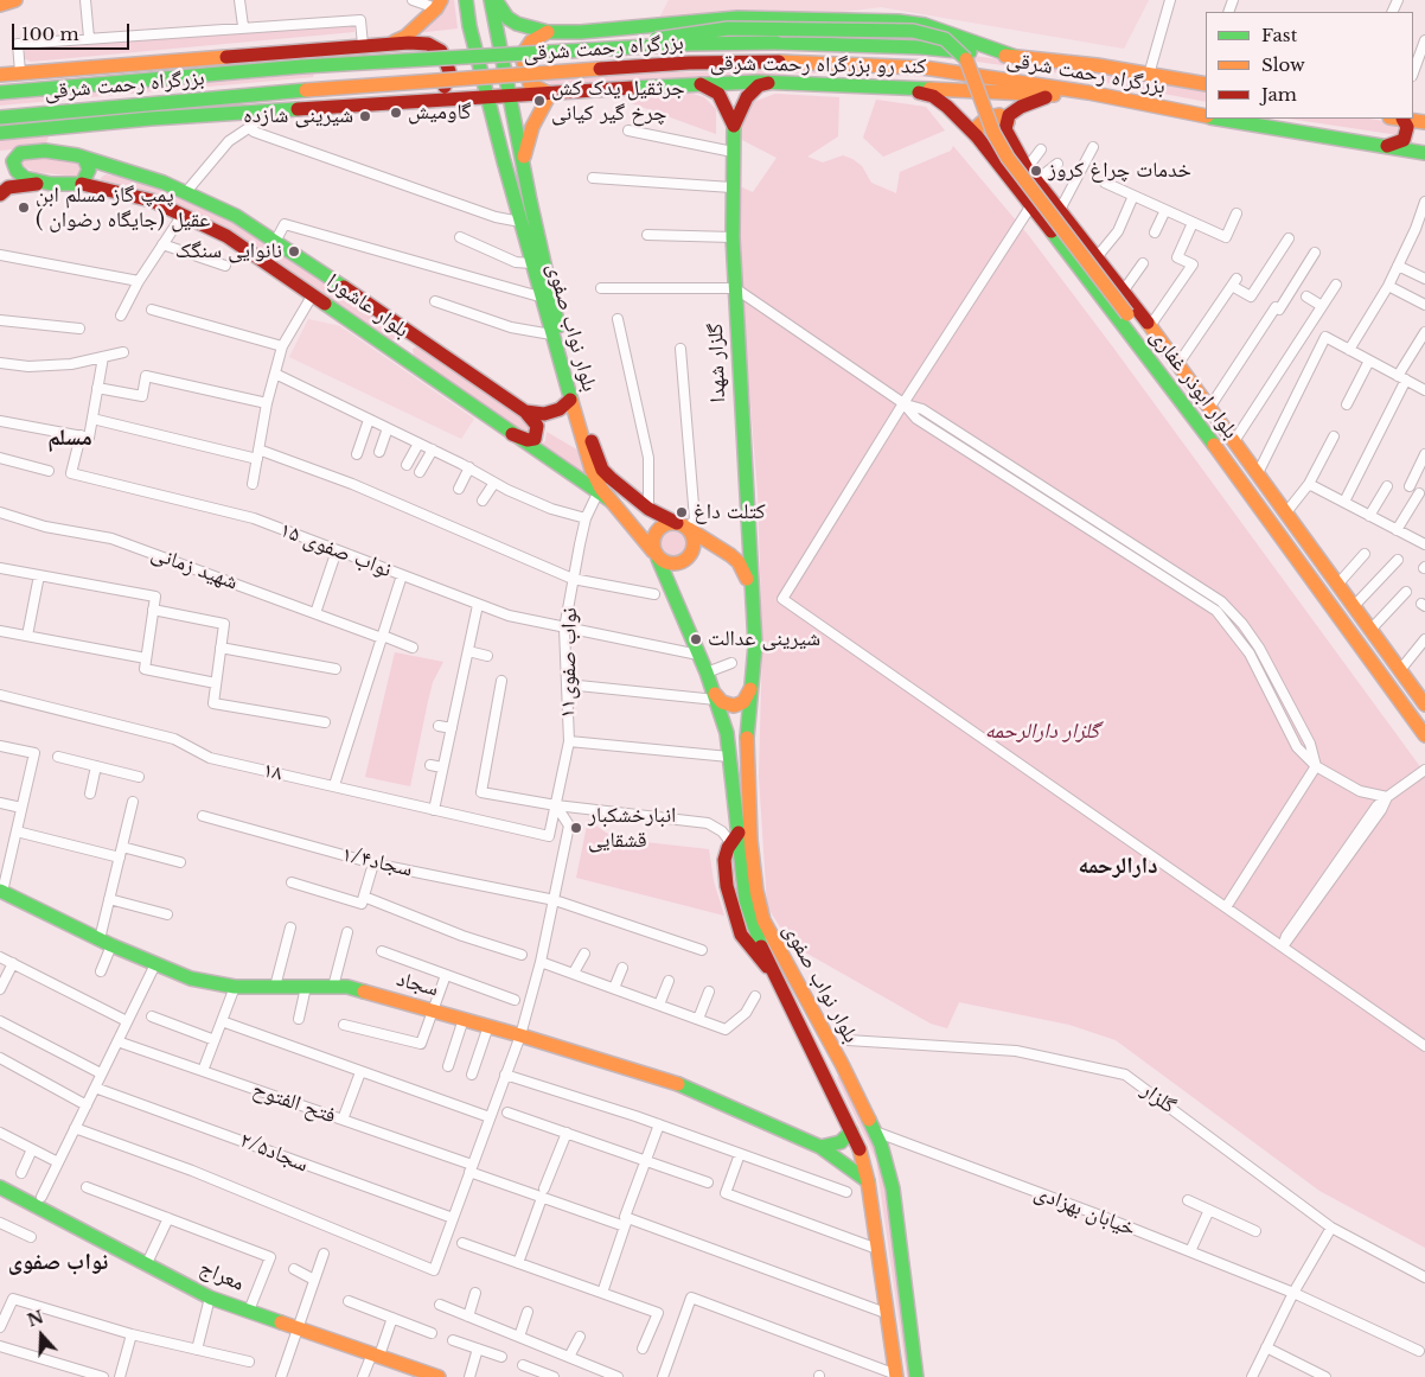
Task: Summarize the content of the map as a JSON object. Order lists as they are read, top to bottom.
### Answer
{
  "streets": {
    "main road": [
      "بزرگراه رحمت شرقی",
      "کند رو بزرگراه رحمت شرقی",
      "بلوار عاشورا",
      "بلوار نواب صفوی",
      "گلزار شهدا",
      "بلوار ابوذر غفاری",
      "سجاد",
      "معراج"
    ],
    "street": [
      "نواب صفوی ۱۵",
      "شهید زمانی",
      "۱۱نواب صفوی",
      "۱۸",
      "۱/۴سجاد",
      "گلزار",
      "فتح الفتوح",
      "۲/۵سجاد",
      "خیابان بهزادی"
    ]
  },
  "crossings": [
    ["کند رو بزرگراه رحمت شرقی", "بلوار نواب صفوی"],
    ["کند رو بزرگراه رحمت شرقی", "گلزار شهدا"],
    ["کند رو بزرگراه رحمت شرقی", "بلوار ابوذر غفاری"],
    ["بلوار عاشورا", "بلوار نواب صفوی"],
    ["بلوار عاشورا", "۱۱نواب صفوی"],
    ["بلوار نواب صفوی", "گلزار شهدا"],
    ["بلوار نواب صفوی", "نواب صفوی ۱۵"],
    ["بلوار نواب صفوی", "سجاد"],
    ["بلوار نواب صفوی", "فتح الفتوح"],
    ["بلوار نواب صفوی", "خیابان بهزادی"],
    ["نواب صفوی ۱۵", "۱۱نواب صفوی"],
    ["۱۱نواب صفوی", "۱۸"]
  ],
  "districts": ["مسلم", "دارالرحمه", "نواب صفوی"],
  "parks": ["گلزار دارالرحمه"],
  "places": [
    "جرثقیل یدک کش چرخ گیر کیانی",
    "گاومیش",
    "شیرینی شازده",
    "خدمات چراغ کروز",
    "پمپ گاز مسلم ابن عقیل (جایگاه رضوان )",
    "نانوایی سنگک",
    "کتلت داغ",
    "شیرینی عدالت",
    "انبارخشکبار قشقایی"
  ],
  "legend": ["Fast", "Slow", "Jam"],
  "scale_bar": "100 m",
  "north": "top"
}
